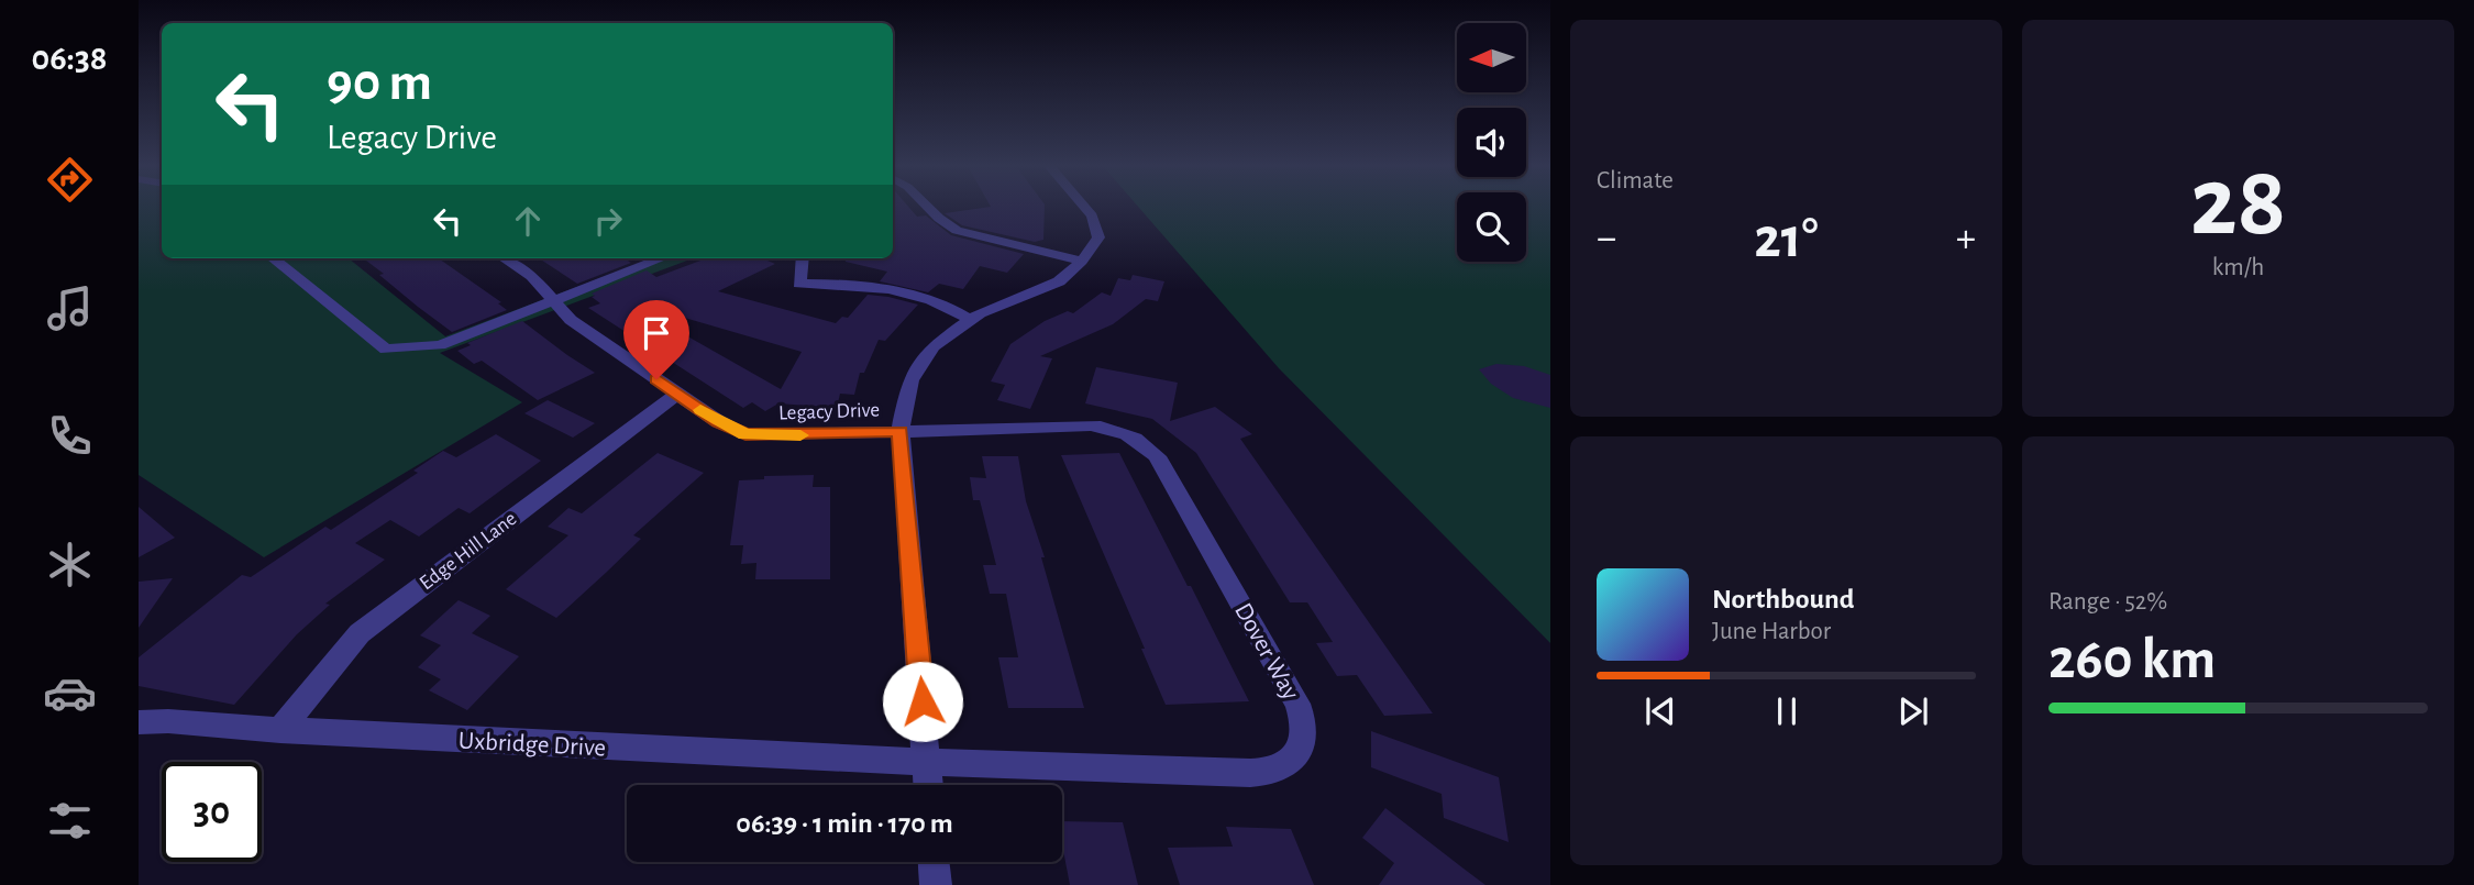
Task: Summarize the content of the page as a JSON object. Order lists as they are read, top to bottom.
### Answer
{
  "streets": {
    "street": [
      "Legacy Drive",
      "Edge Hill Lane",
      "Dover Way",
      "Uxbridge Drive"
    ]
  },
  "crossings": [
    ["Legacy Drive", "Edge Hill Lane"],
    ["Legacy Drive", "Dover Way"],
    ["Edge Hill Lane", "Uxbridge Drive"],
    ["Dover Way", "Uxbridge Drive"]
  ],
  "north": "left",
  "page": {
    "tabs": "06:38",
    "tile": [
      "Climate",
      ["28", "km/h"],
      ["Range · 52%", "260 km"]
    ],
    "turn": ["90 m", "Legacy Drive"],
    "heat": ["−", "21°", "+"],
    "song": ["Northbound", "June Harbor"],
    "limit": "30",
    "trip": "06:39 · 1 min · 170 m"
  }
}
